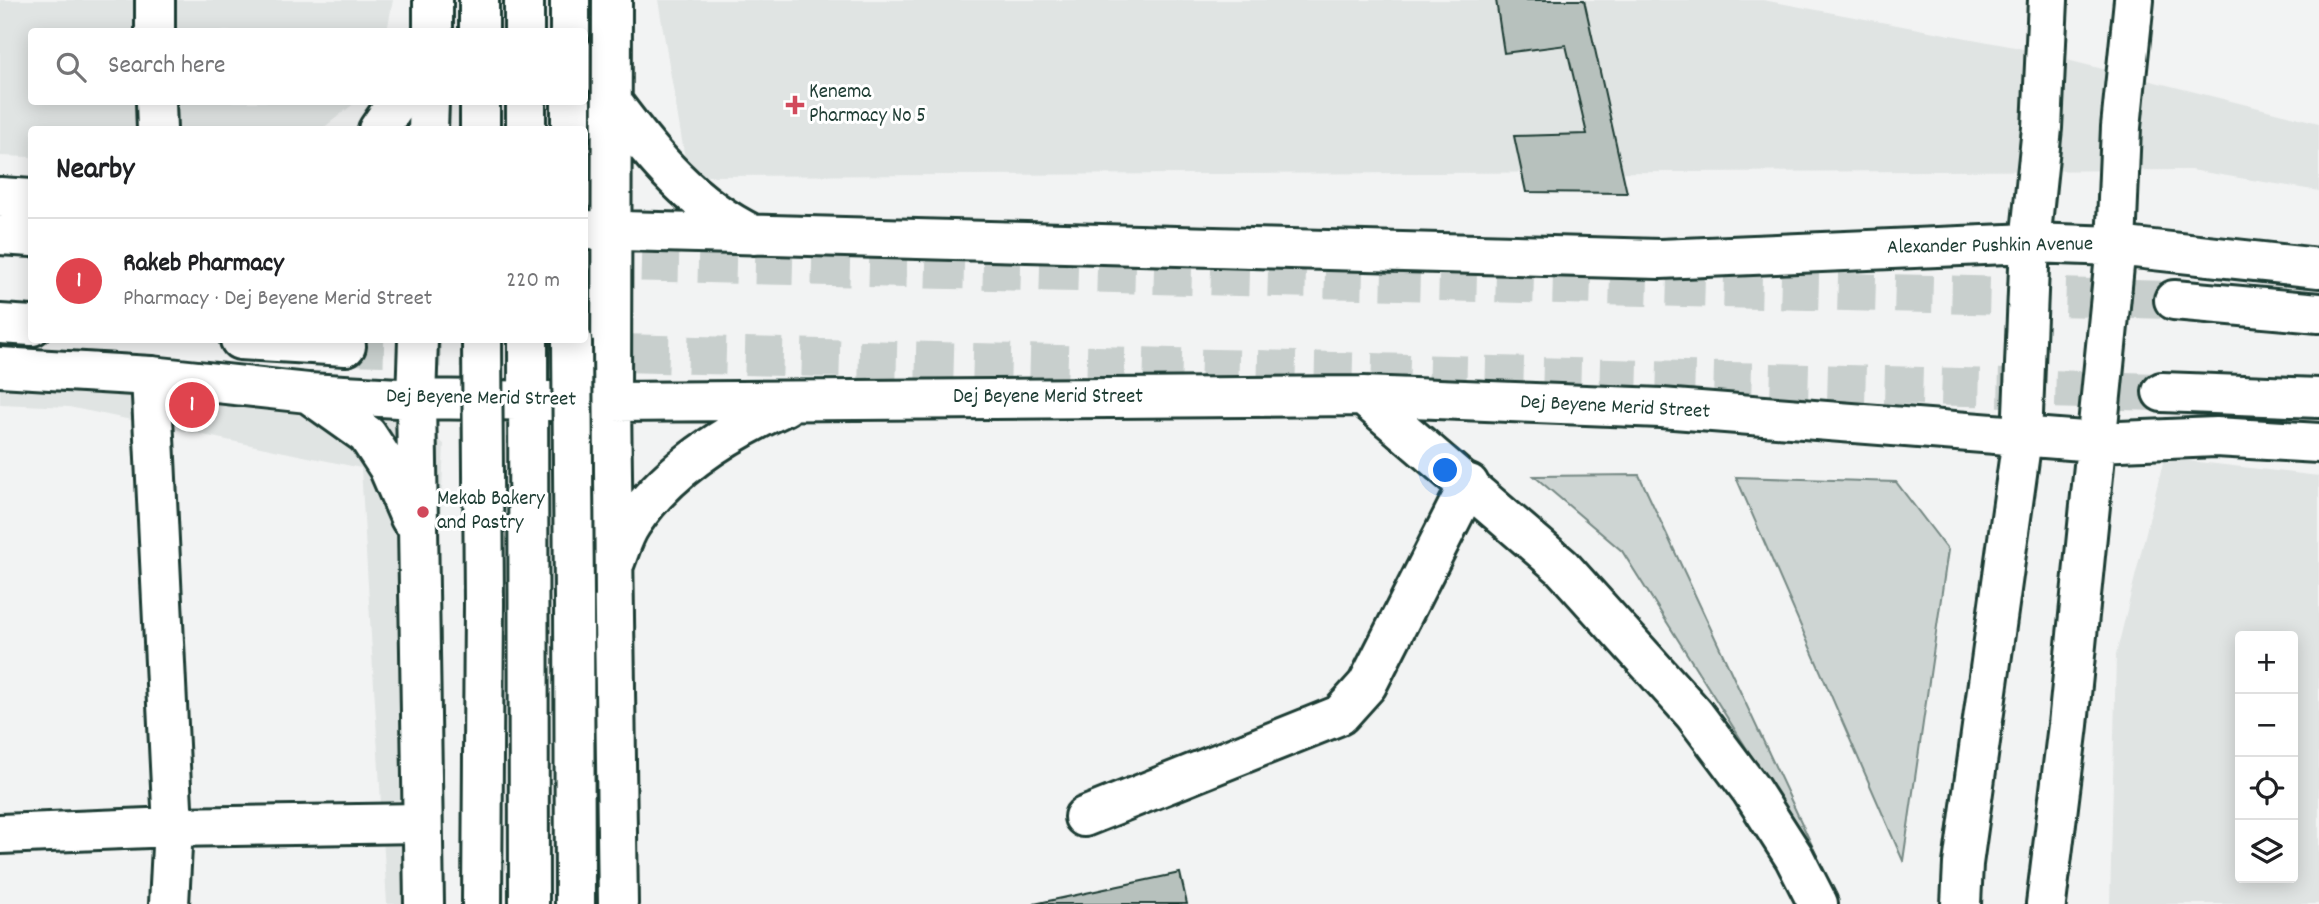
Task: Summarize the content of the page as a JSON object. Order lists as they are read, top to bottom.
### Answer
{
  "streets": {
    "main road": ["Alexander Pushkin Avenue", "Dej Beyene Merid Street"]
  },
  "places": {
    "health": ["Kenema Pharmacy No 5"],
    "other": ["Mekab Bakery and Pastry"]
  },
  "page": {
    "search": "Search here",
    "heading": "Nearby",
    "list": [
      {
        "mark": "1",
        "name": "Rakeb Pharmacy",
        "note": "Pharmacy · Dej Beyene Merid Street",
        "value": "220 m"
      }
    ],
    "pins": "1",
    "map_buttons": ["+", "−"]
  }
}
